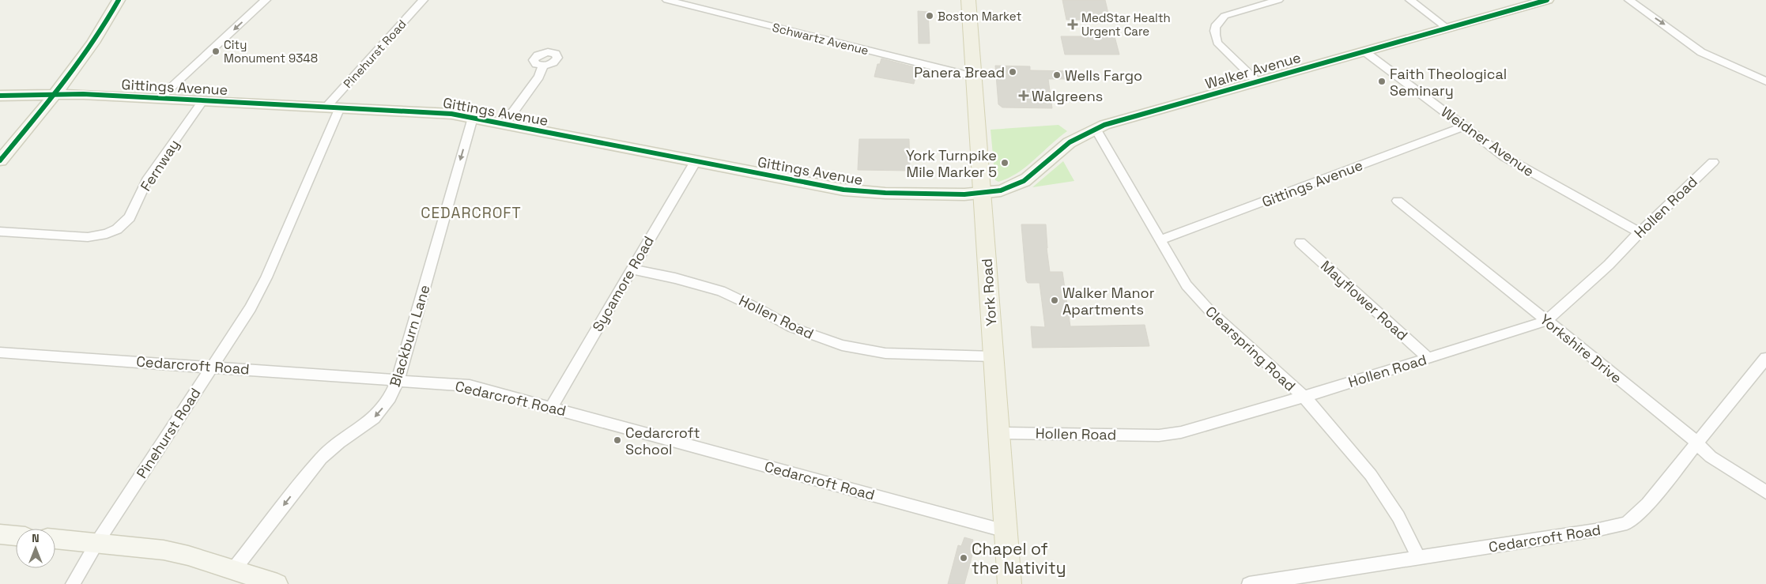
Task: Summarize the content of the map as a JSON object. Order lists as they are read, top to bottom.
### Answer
{
  "streets": {
    "main road": ["York Road"],
    "street": [
      "Schwartz Avenue",
      "Pinehurst Road",
      "Walker Avenue",
      "Gittings Avenue",
      "Weidner Avenue",
      "Fernway",
      "Hollen Road",
      "Sycamore Road",
      "Mayflower Road",
      "Blackburn Lane",
      "Clearspring Road",
      "Yorkshire Drive",
      "Cedarcroft Road"
    ]
  },
  "crossings": [
    ["Schwartz Avenue", "York Road"],
    ["Pinehurst Road", "Gittings Avenue"],
    ["Pinehurst Road", "Cedarcroft Road"],
    ["Walker Avenue", "Gittings Avenue"],
    ["Walker Avenue", "Weidner Avenue"],
    ["Walker Avenue", "York Road"],
    ["Walker Avenue", "Clearspring Road"],
    ["Gittings Avenue", "Weidner Avenue"],
    ["Gittings Avenue", "Fernway"],
    ["Gittings Avenue", "Sycamore Road"],
    ["Gittings Avenue", "York Road"],
    ["Gittings Avenue", "Blackburn Lane"],
    ["Gittings Avenue", "Clearspring Road"],
    ["Weidner Avenue", "Hollen Road"],
    ["Hollen Road", "Sycamore Road"],
    ["Hollen Road", "York Road"],
    ["Hollen Road", "Mayflower Road"],
    ["Hollen Road", "Clearspring Road"],
    ["Hollen Road", "Yorkshire Drive"],
    ["Sycamore Road", "Cedarcroft Road"],
    ["York Road", "Cedarcroft Road"],
    ["Blackburn Lane", "Cedarcroft Road"],
    ["Clearspring Road", "Cedarcroft Road"],
    ["Yorkshire Drive", "Cedarcroft Road"]
  ],
  "one_way": ["Blackburn Lane"],
  "districts": ["CEDARCROFT"],
  "places": {
    "other": [
      "Boston Market",
      "City Monument 9348",
      "Panera Bread",
      "Wells Fargo",
      "Faith Theological Seminary",
      "York Turnpike Mile Marker 5",
      "Walker Manor Apartments",
      "Cedarcroft School",
      "Chapel of the Nativity"
    ],
    "health": ["MedStar Health Urgent Care", "Walgreens"]
  },
  "north": "top"
}
